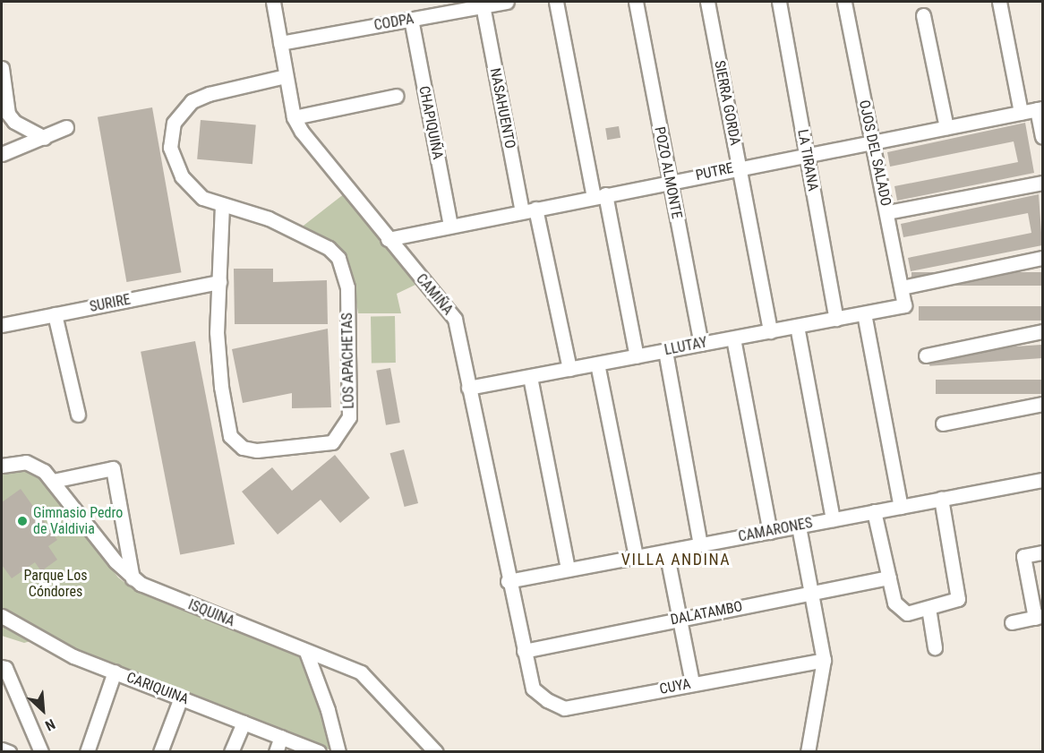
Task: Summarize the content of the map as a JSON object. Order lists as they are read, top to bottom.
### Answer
{
  "streets": {
    "street": [
      "CODPA",
      "SIERRA GORDA",
      "NASAHUENTO",
      "CHAPIQUIÑA",
      "OJOS DEL SALADO",
      "LA TIRANA",
      "PUTRE",
      "POZO ALMONTE",
      "CAMIÑA",
      "SURIRE",
      "LLUTAY",
      "LOS APACHETAS",
      "CAMARONES",
      "ISQUINA",
      "DALATAMBO",
      "CUYA",
      "CARIQUINA"
    ]
  },
  "crossings": [
    ["CODPA", "NASAHUENTO"],
    ["CODPA", "CHAPIQUIÑA"],
    ["CODPA", "CAMIÑA"],
    ["SIERRA GORDA", "PUTRE"],
    ["SIERRA GORDA", "LLUTAY"],
    ["NASAHUENTO", "PUTRE"],
    ["CHAPIQUIÑA", "PUTRE"],
    ["OJOS DEL SALADO", "PUTRE"],
    ["OJOS DEL SALADO", "LLUTAY"],
    ["LA TIRANA", "PUTRE"],
    ["LA TIRANA", "LLUTAY"],
    ["PUTRE", "POZO ALMONTE"],
    ["PUTRE", "CAMIÑA"],
    ["POZO ALMONTE", "LLUTAY"],
    ["CAMIÑA", "LLUTAY"],
    ["CAMIÑA", "LOS APACHETAS"],
    ["CAMIÑA", "CAMARONES"],
    ["CAMIÑA", "DALATAMBO"],
    ["CAMIÑA", "CUYA"],
    ["SURIRE", "LOS APACHETAS"]
  ],
  "districts": ["VILLA ANDINA"],
  "parks": ["Parque Los Cóndores"],
  "places": ["Gimnasio Pedro de Valdivia"],
  "north": "bottom right"
}
